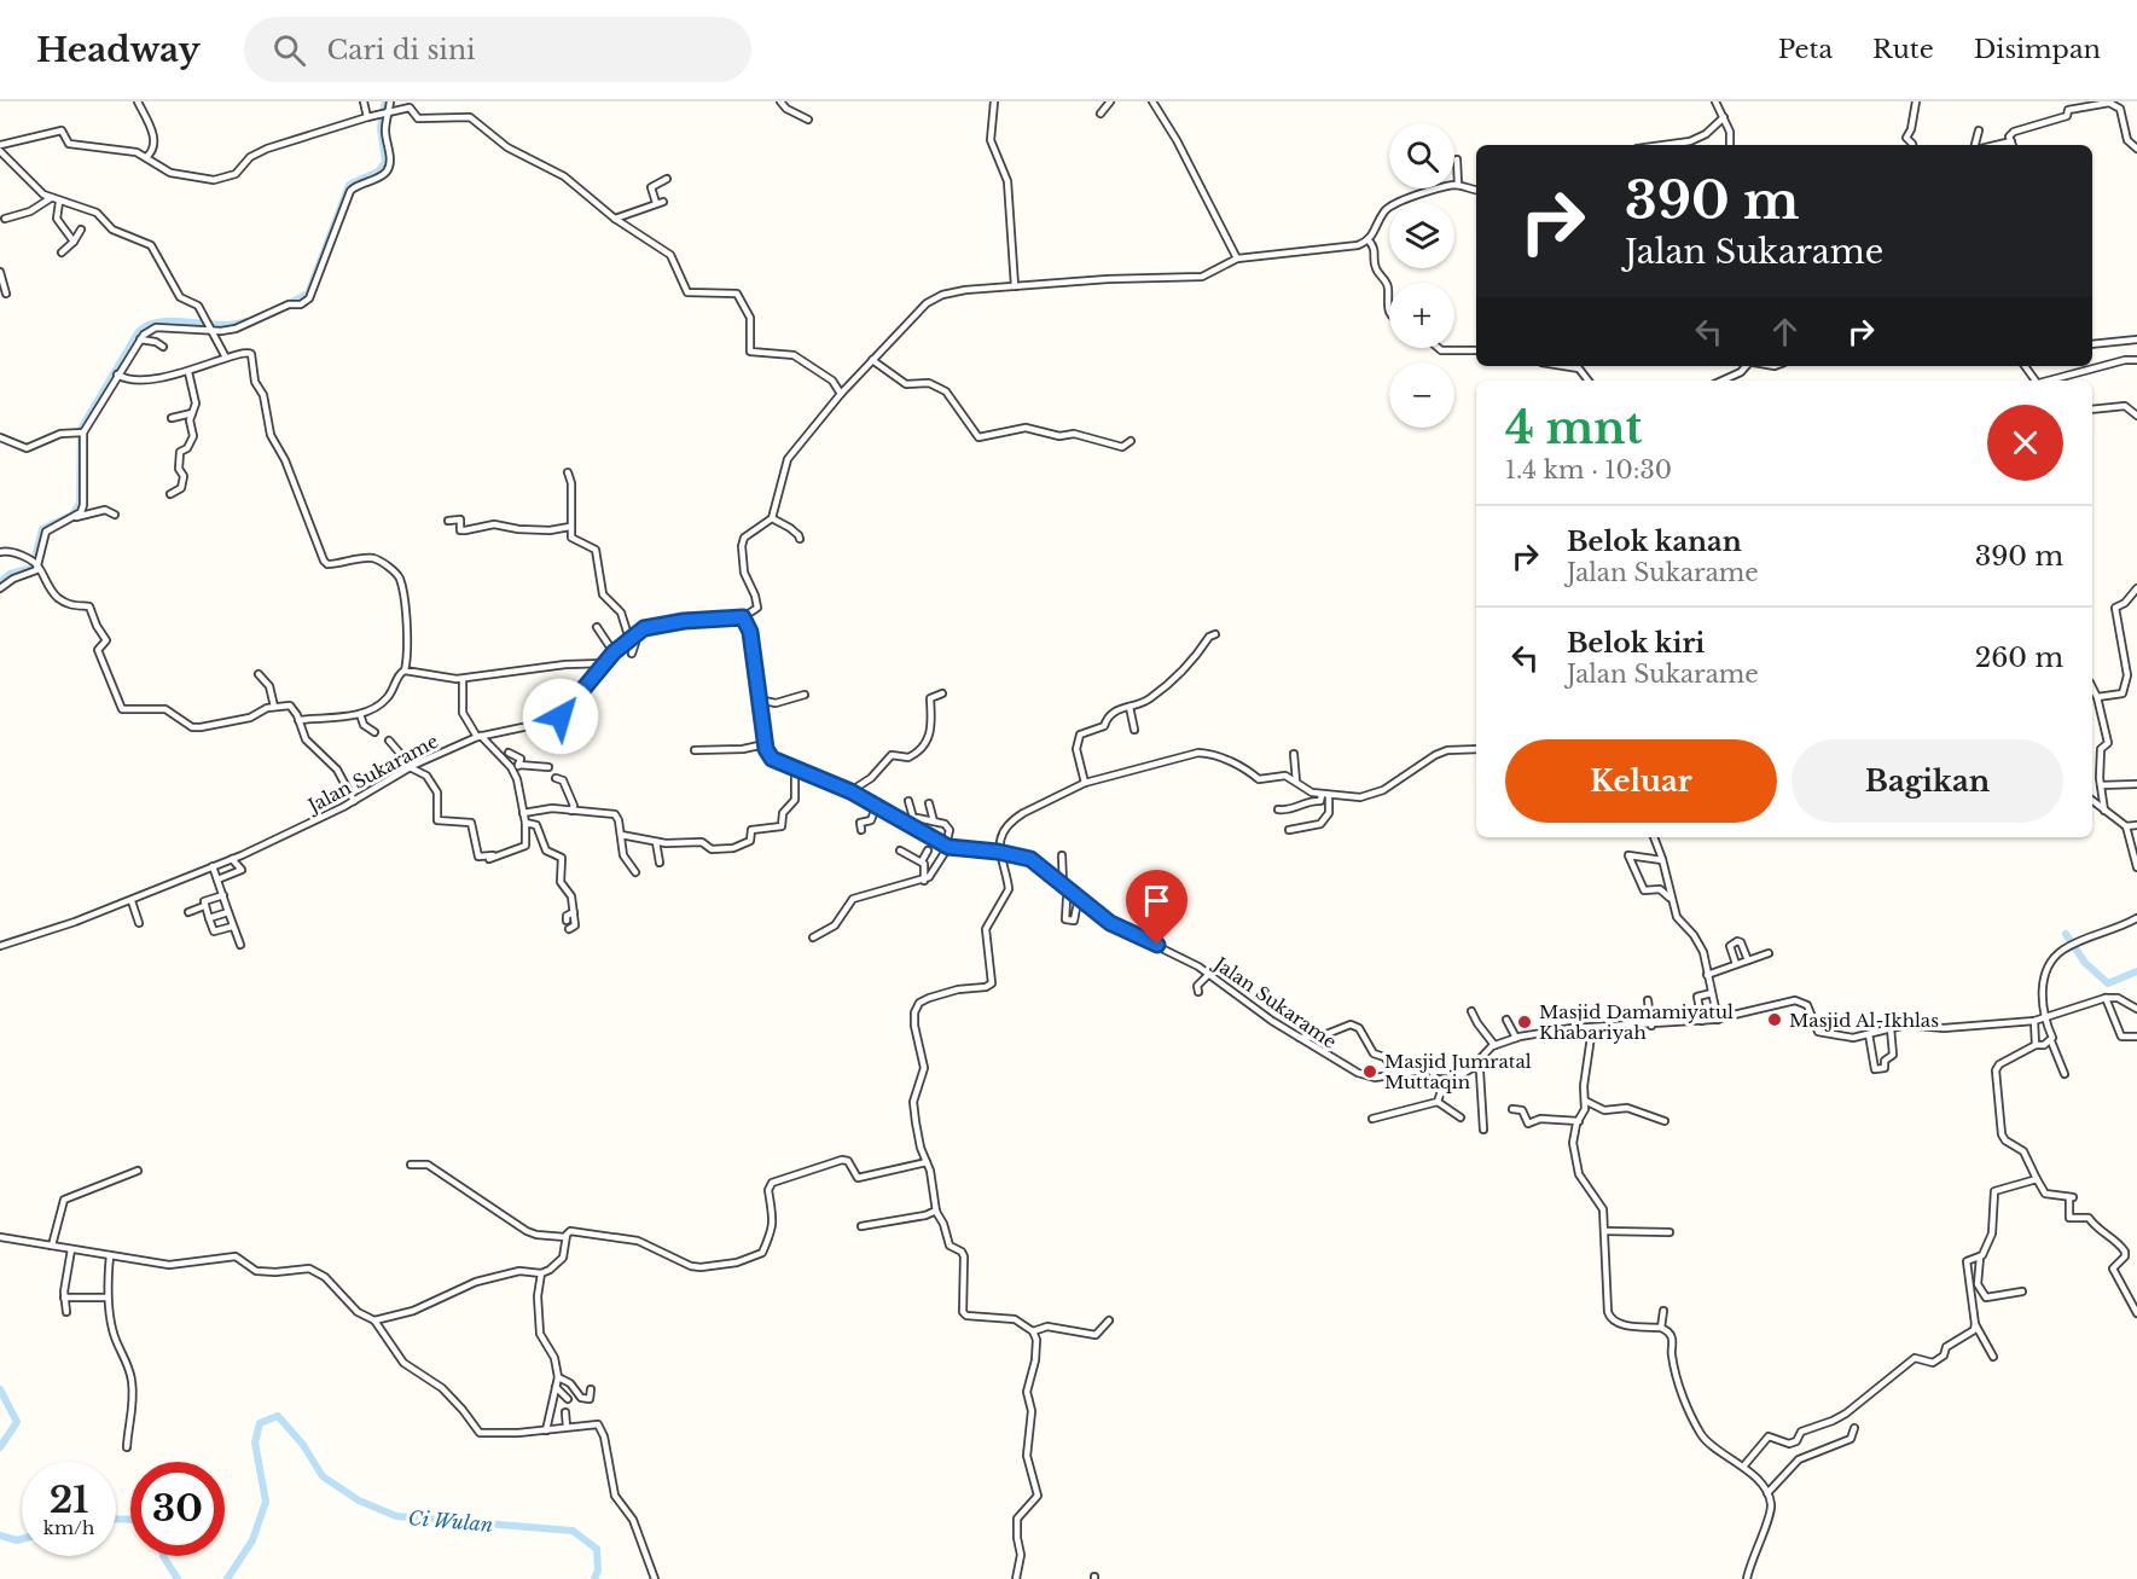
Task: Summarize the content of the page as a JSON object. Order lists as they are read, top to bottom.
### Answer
{
  "streets": {
    "street": ["Jalan Sukarame"]
  },
  "water": ["Ci Wulan"],
  "places": ["Masjid Al-Ikhlas", "Masjid Damamiyatul Khabariyah", "Masjid Jumratal Muttaqin"],
  "page": {
    "header": "Headway",
    "search": "Cari di sini",
    "nav": ["Peta", "Rute", "Disimpan"],
    "map_buttons": ["+", "−"],
    "turn": ["390 m", "Jalan Sukarame"],
    "heading": ["4 mnt", "1.4 km · 10:30"],
    "list": [
      {
        "name": "Belok kanan",
        "note": "Jalan Sukarame",
        "value": "390 m"
      },
      {
        "name": "Belok kiri",
        "note": "Jalan Sukarame",
        "value": "260 m"
      }
    ],
    "buttons": ["Keluar", "Bagikan"],
    "speed": "21 km/h",
    "limit": "30"
  }
}
